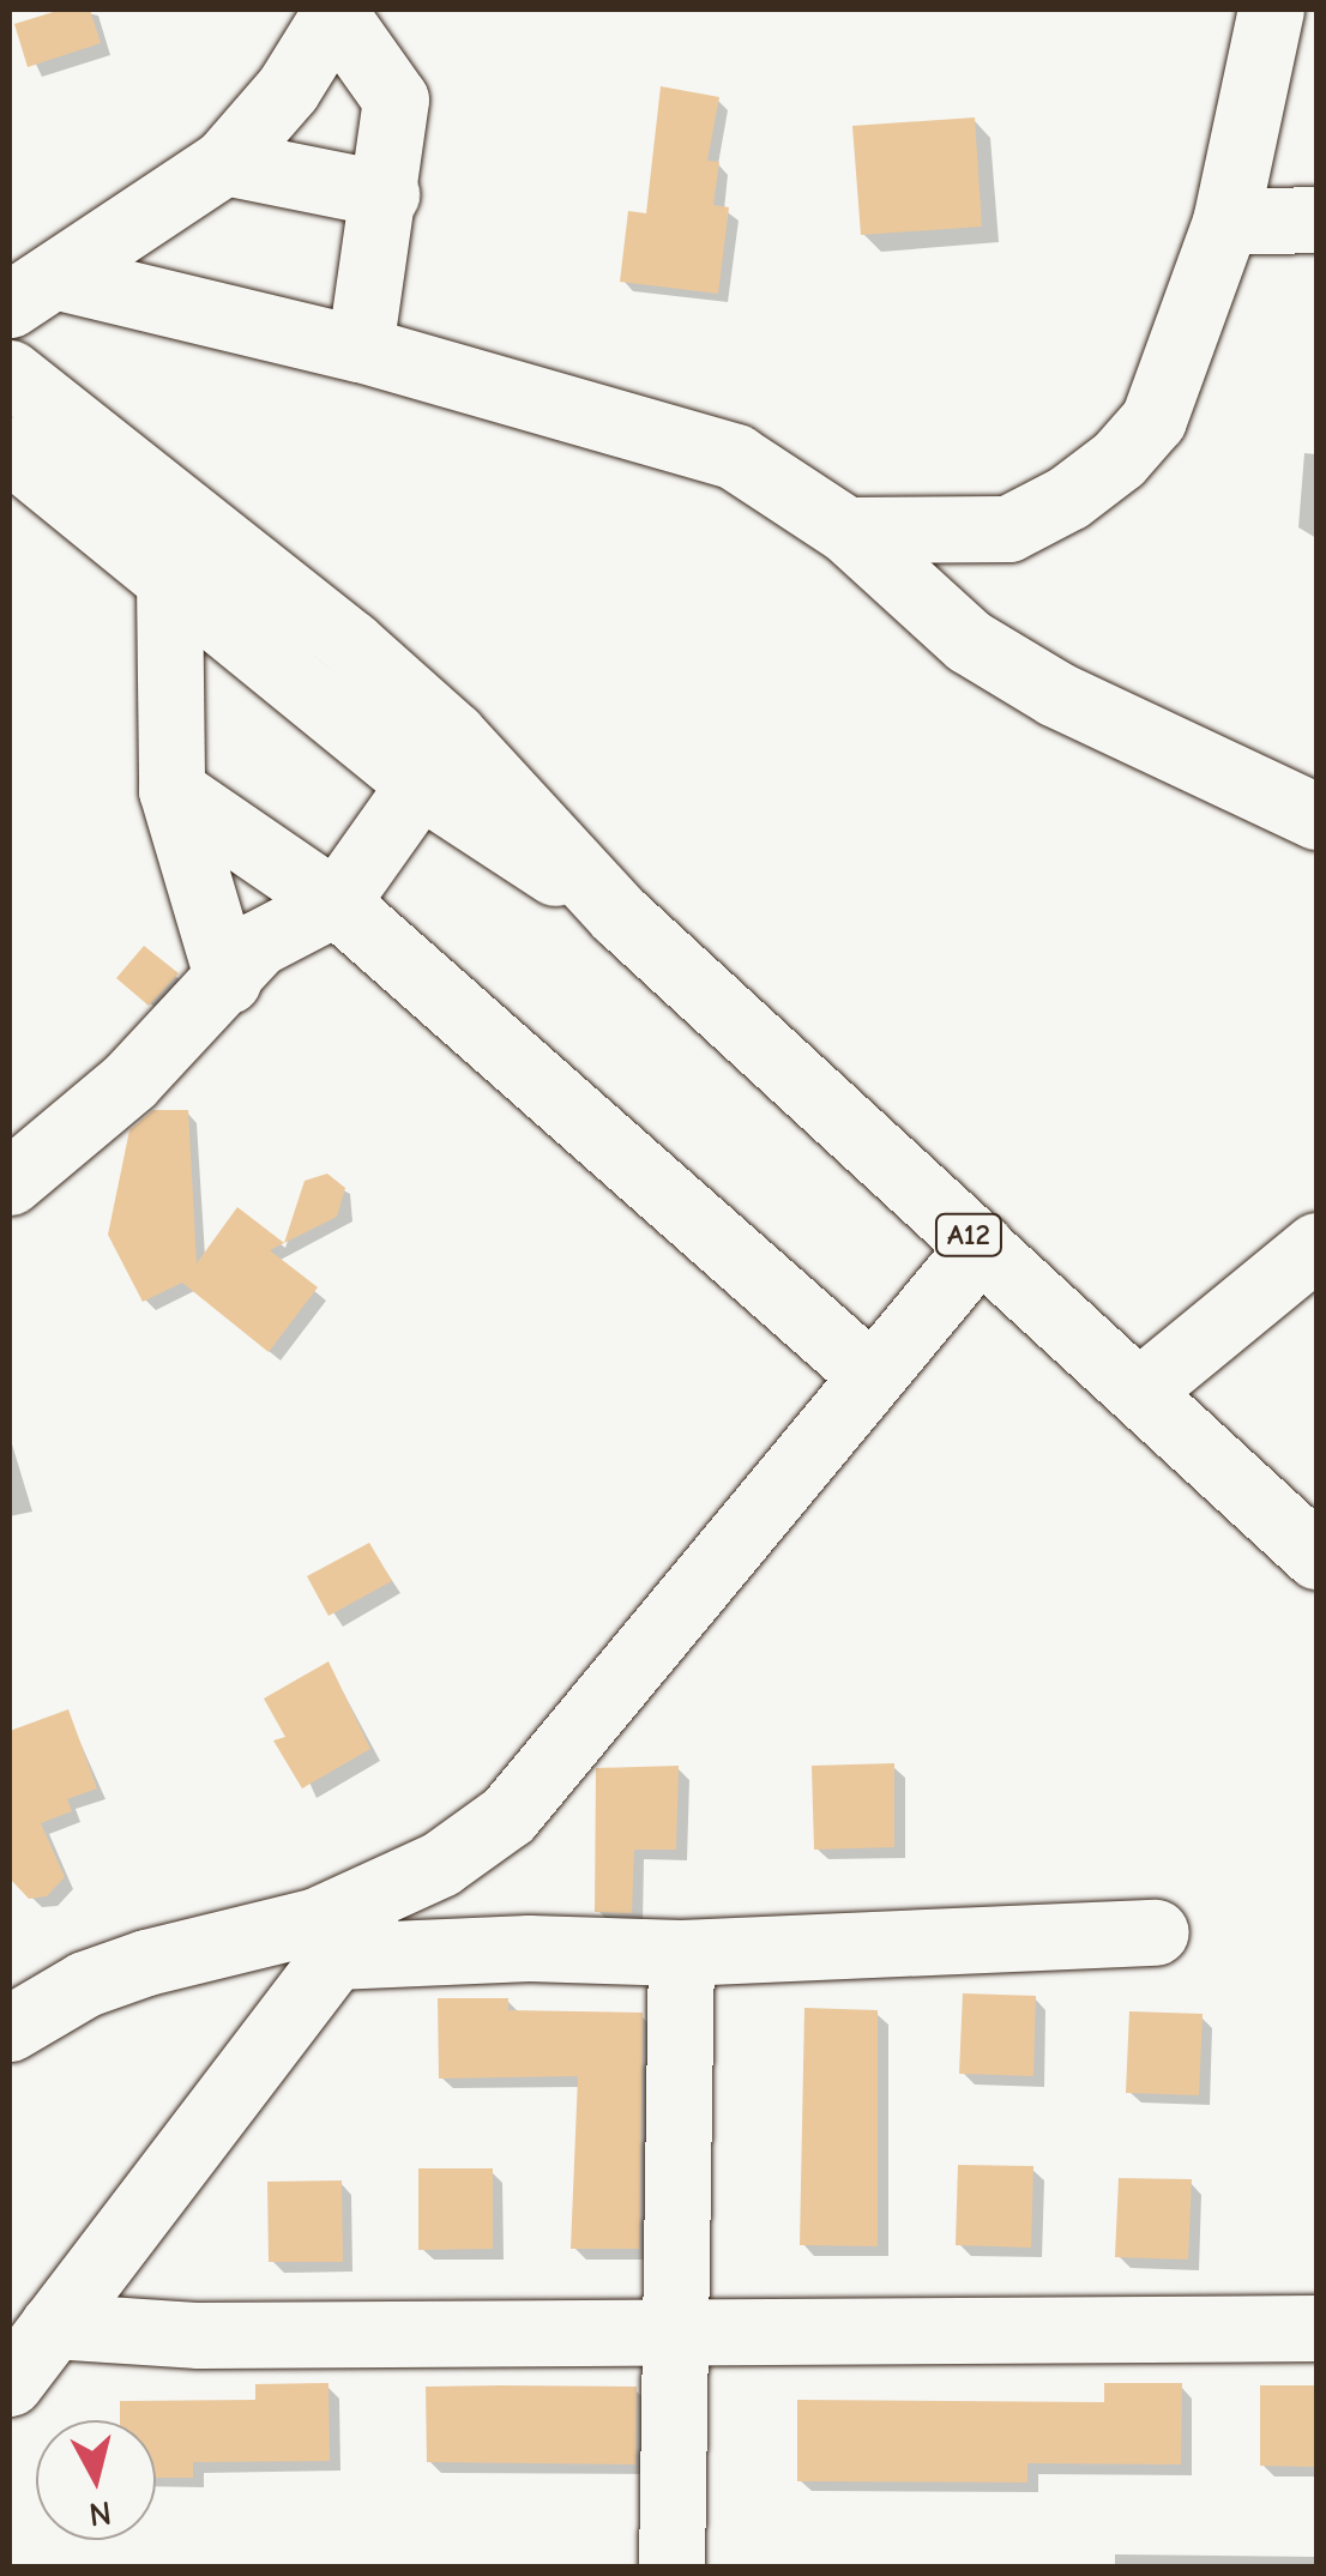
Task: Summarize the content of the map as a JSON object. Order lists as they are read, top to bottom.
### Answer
{
  "streets": {
    "street": ["A12"]
  },
  "north": "bottom"
}
